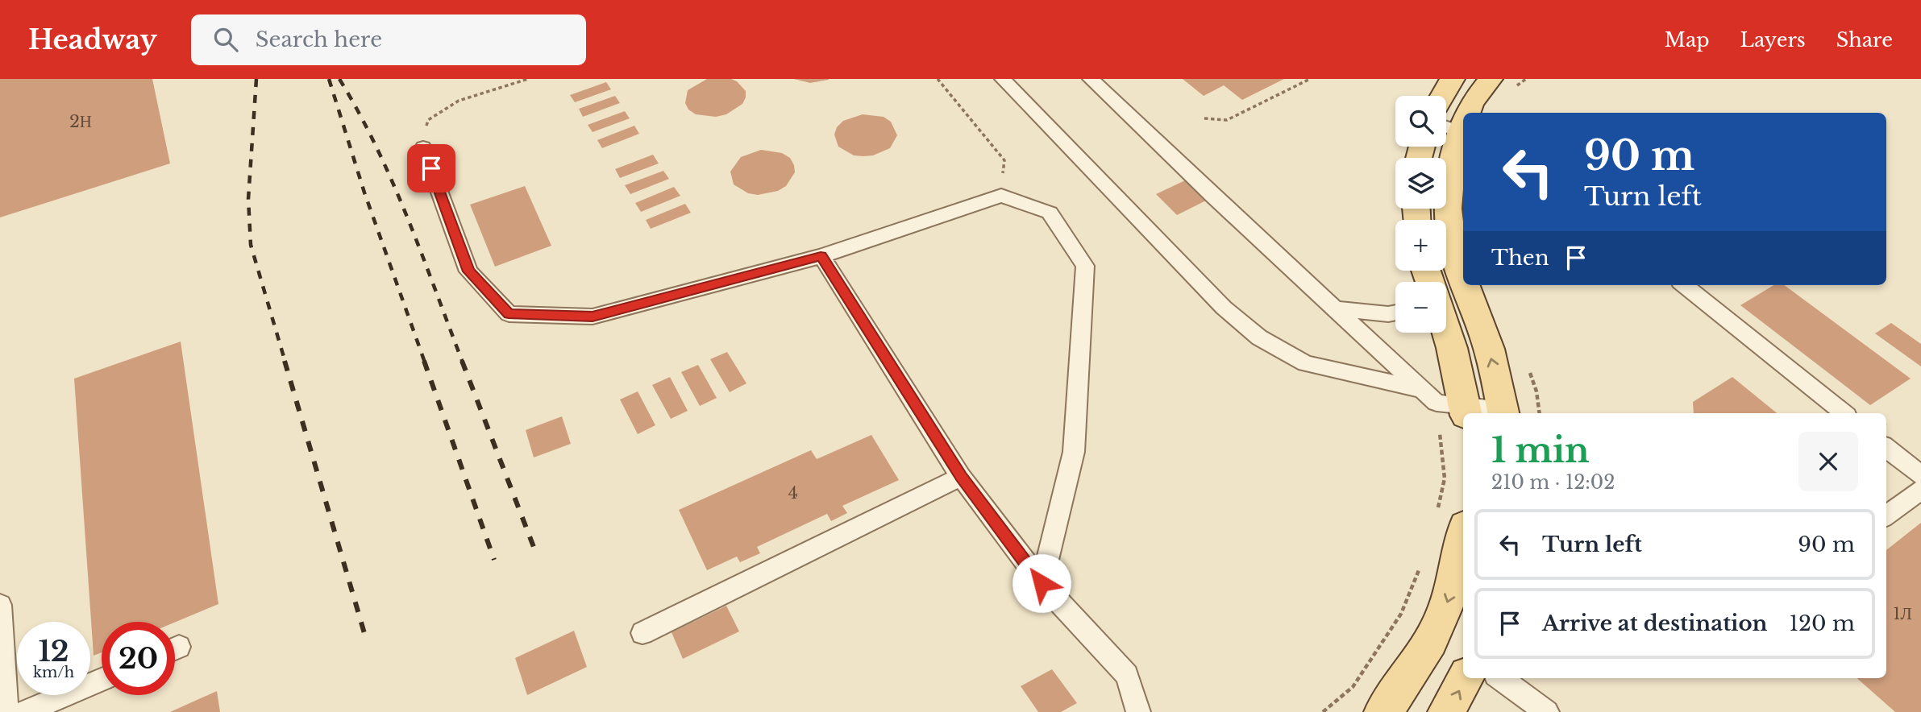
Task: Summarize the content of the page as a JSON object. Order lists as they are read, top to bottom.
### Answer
{
  "house_numbers": ["2Н", "4", "1Л"],
  "page": {
    "header": "Headway",
    "search": "Search here",
    "nav": ["Map", "Layers", "Share"],
    "map_buttons": ["+", "−"],
    "turn": ["90 m", "Turn left"],
    "then": "Then",
    "heading": ["1 min", "210 m · 12:02"],
    "list": [
      {
        "name": "Turn left",
        "value": "90 m"
      },
      {
        "name": "Arrive at destination",
        "value": "120 m"
      }
    ],
    "speed": "12 km/h",
    "limit": "20"
  }
}
